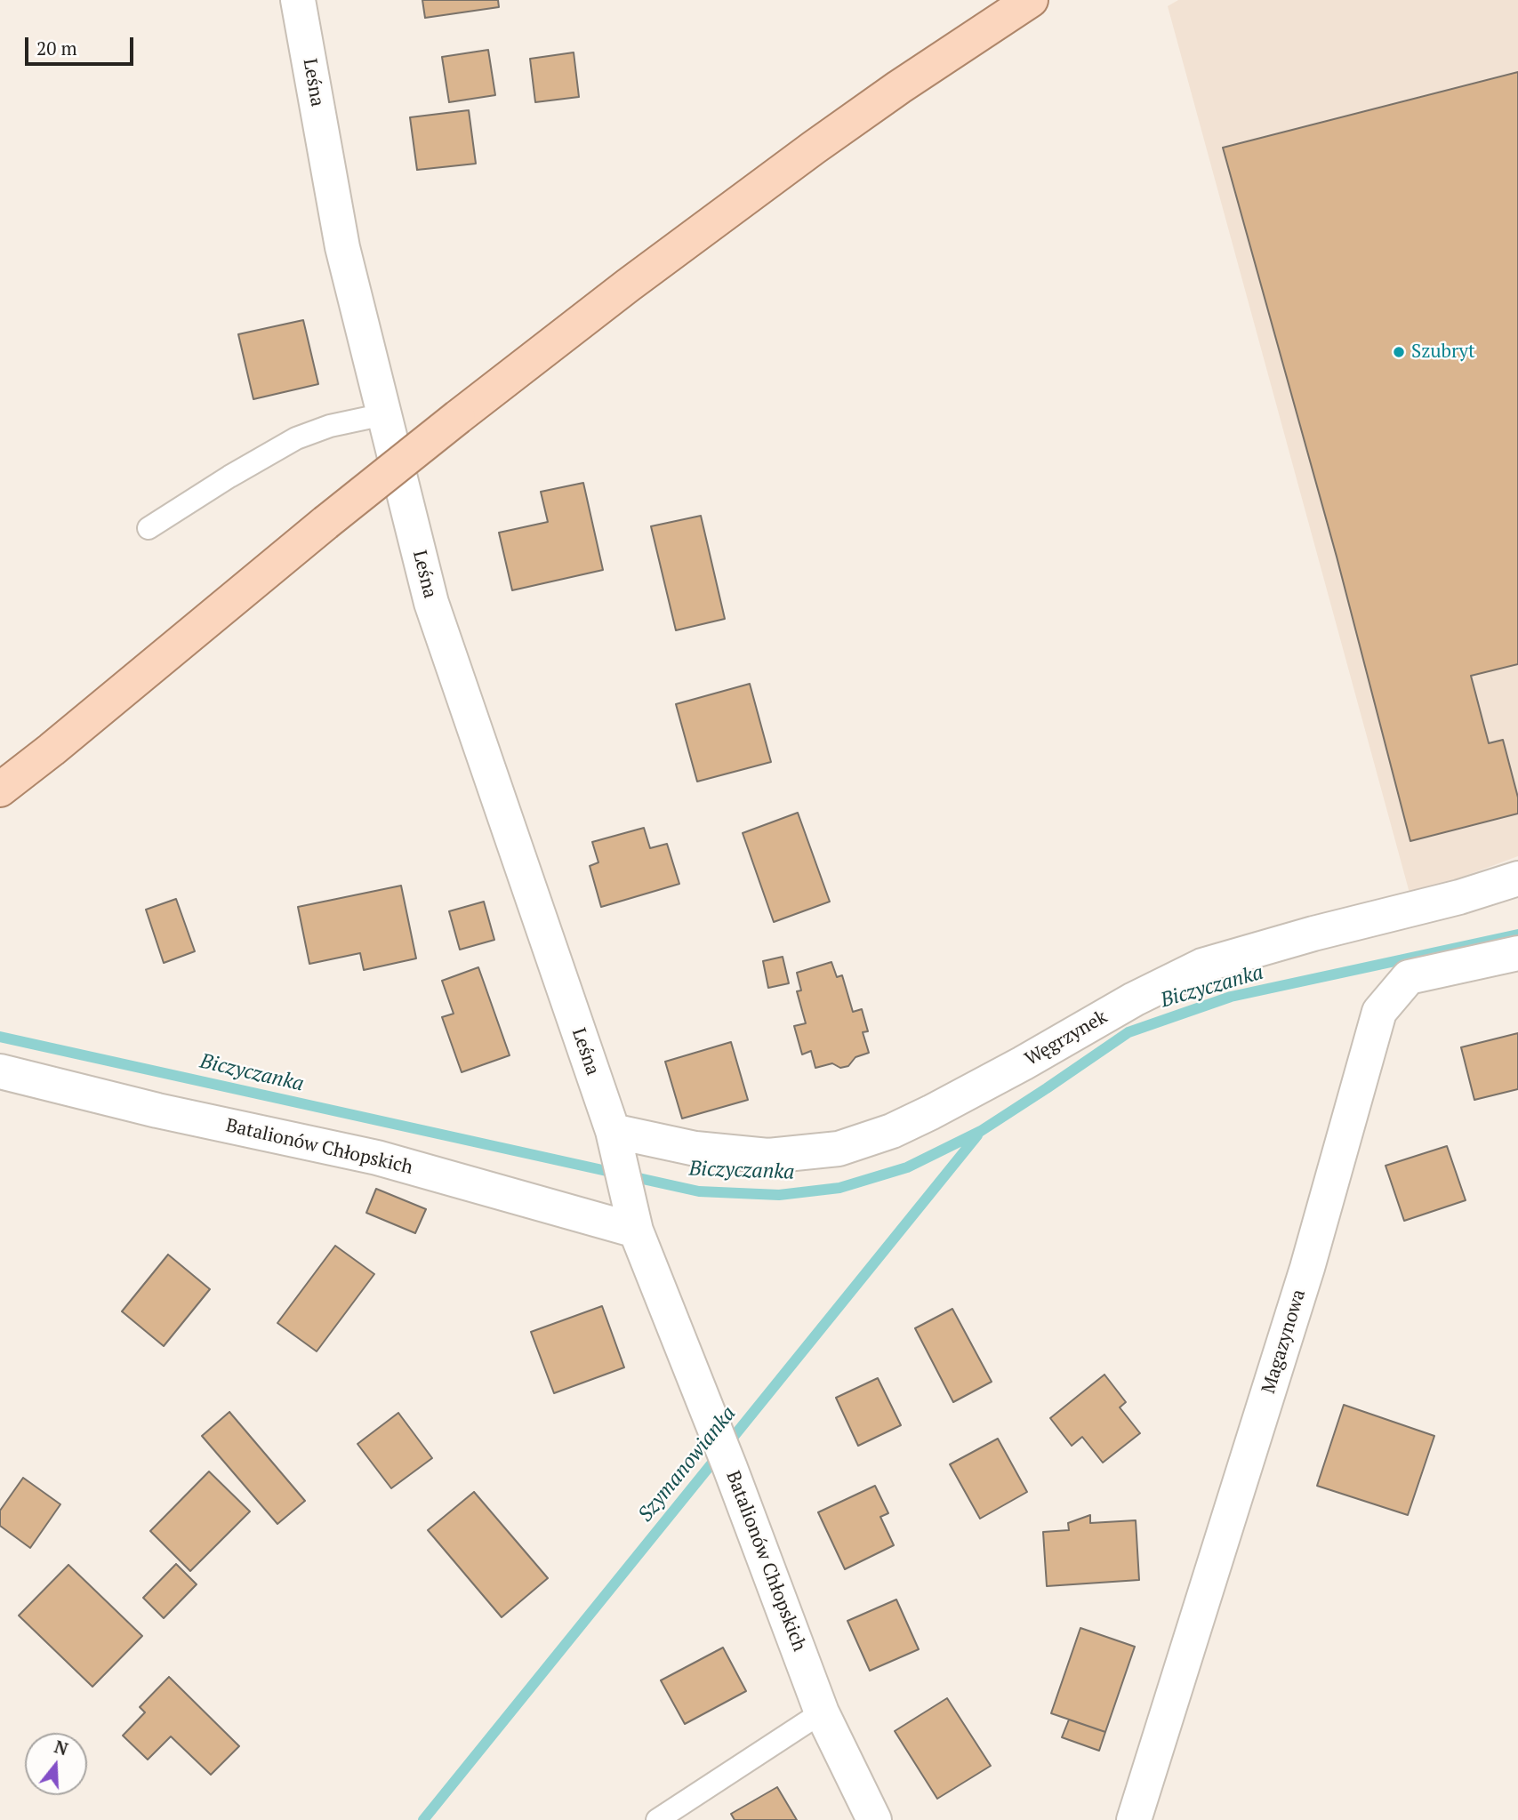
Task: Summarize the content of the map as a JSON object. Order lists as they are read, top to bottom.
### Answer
{
  "streets": {
    "street": [
      "Leśna",
      "Węgrzynek",
      "Batalionów Chłopskich",
      "Magazynowa"
    ]
  },
  "crossings": [
    ["Leśna", "Węgrzynek"],
    ["Leśna", "Batalionów Chłopskich"],
    ["Węgrzynek", "Batalionów Chłopskich"]
  ],
  "water": ["Biczyczanka", "Szymanowianka"],
  "places": ["Szubryt"],
  "scale_bar": "20 m",
  "north": "top"
}
